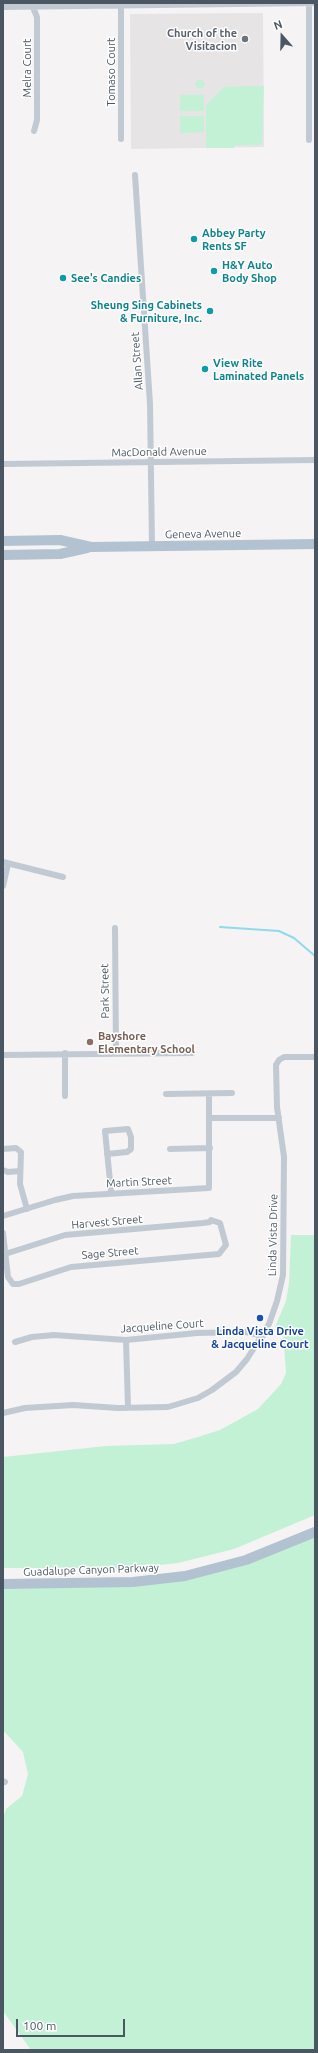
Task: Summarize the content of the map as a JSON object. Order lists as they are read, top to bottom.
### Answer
{
  "streets": {
    "main road": ["Geneva Avenue", "Guadalupe Canyon Parkway"],
    "street": [
      "Melra Court",
      "Tomaso Court",
      "Allan Street",
      "MacDonald Avenue",
      "Park Street",
      "Martin Street",
      "Harvest Street",
      "Linda Vista Drive",
      "Sage Street",
      "Jacqueline Court"
    ]
  },
  "crossings": [
    ["Allan Street", "MacDonald Avenue"],
    ["Allan Street", "Geneva Avenue"],
    ["Harvest Street", "Sage Street"],
    ["Linda Vista Drive", "Jacqueline Court"]
  ],
  "places": [
    "Church of the Visitacion",
    "Abbey Party Rents SF",
    "H&Y Auto Body Shop",
    "See's Candies",
    "Sheung Sing Cabinets & Furniture, Inc.",
    "View Rite Laminated Panels",
    "Bayshore Elementary School",
    "Linda Vista Drive & Jacqueline Court"
  ],
  "scale_bar": "100 m",
  "north": "top"
}
